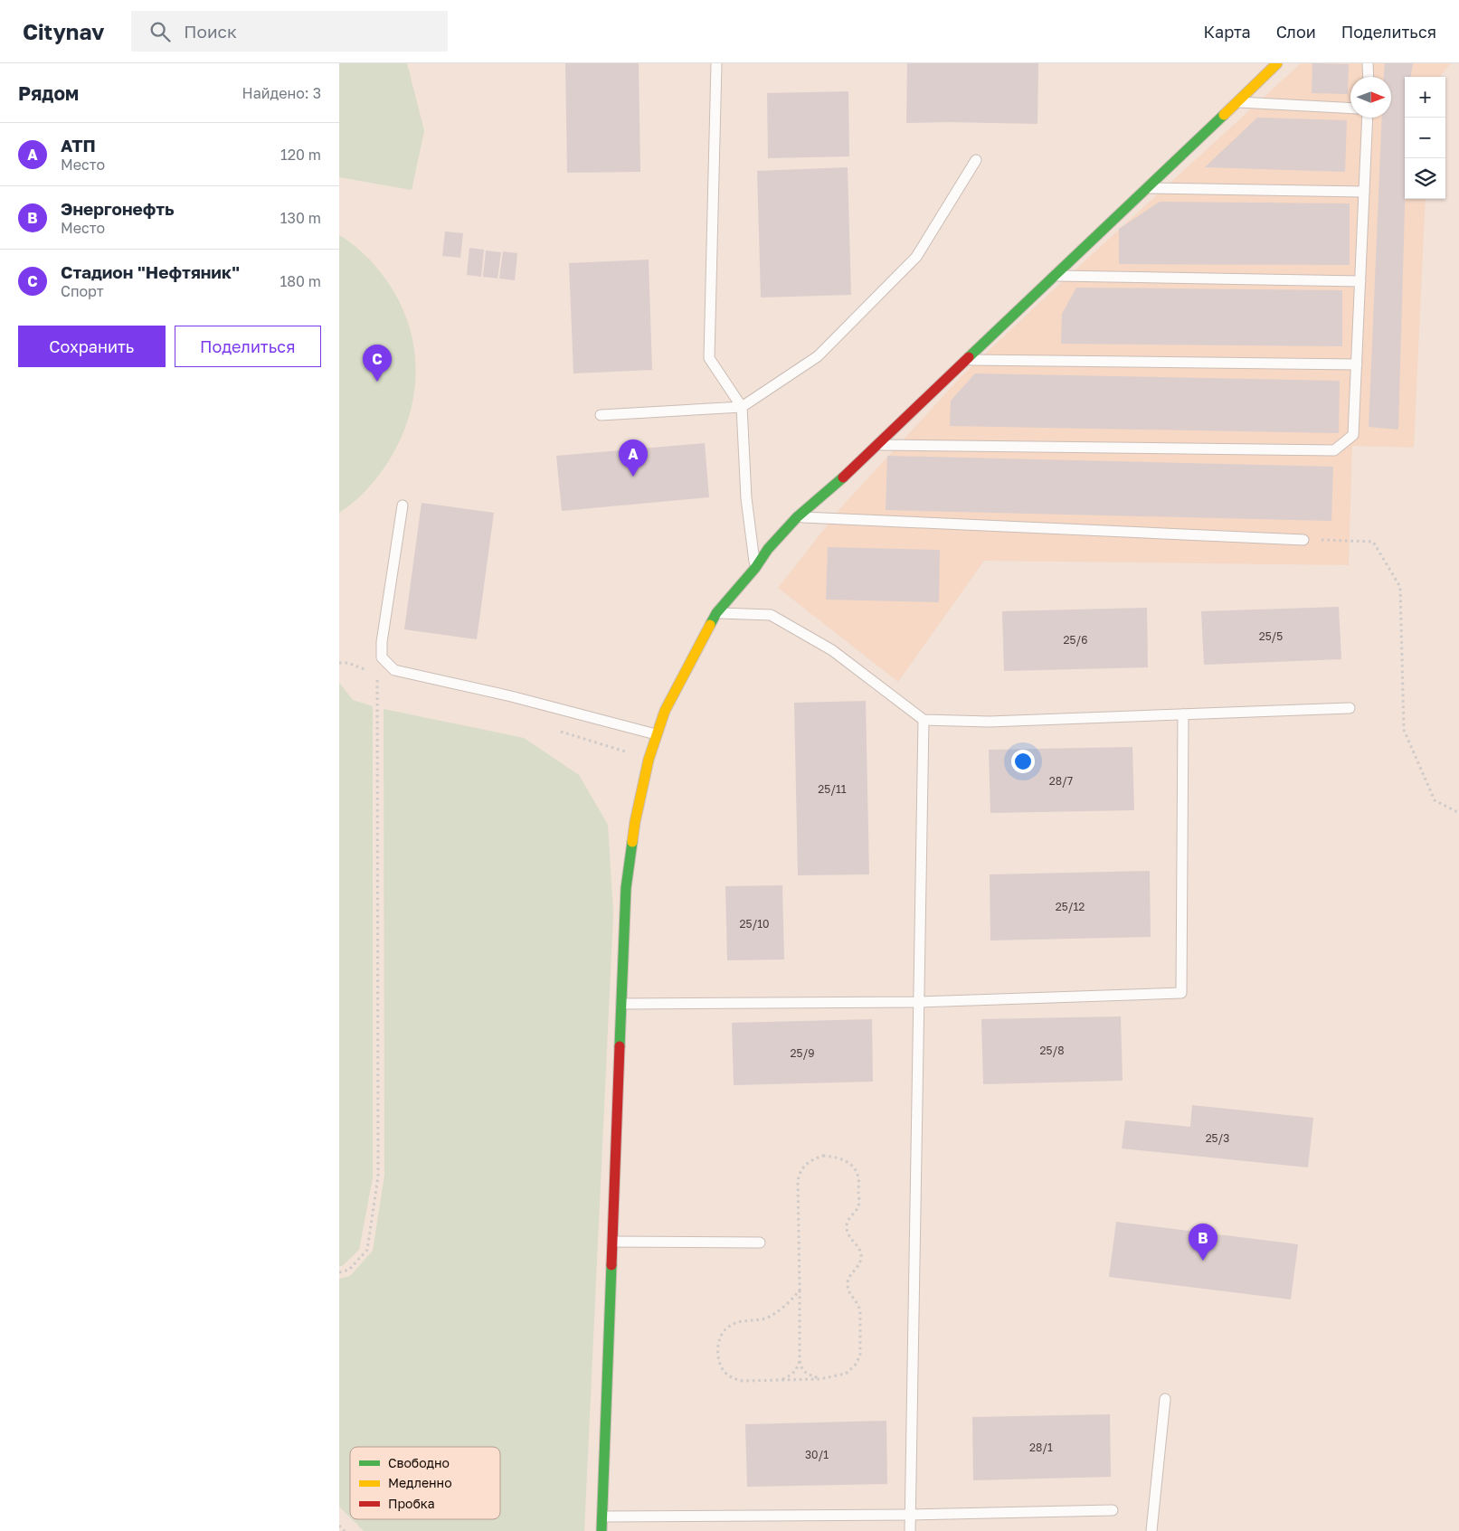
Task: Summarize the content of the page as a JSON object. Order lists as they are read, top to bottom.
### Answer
{
  "house_numbers": [
    "25/5",
    "25/6",
    "28/7",
    "25/11",
    "25/12",
    "25/10",
    "25/8",
    "25/9",
    "25/3",
    "28/1",
    "30/1"
  ],
  "legend": ["Свободно", "Медленно", "Пробка"],
  "north": "right",
  "page": {
    "header": "Citynav",
    "search": "Поиск",
    "nav": ["Карта", "Слои", "Поделиться"],
    "heading": ["Рядом", "Найдено: 3"],
    "map_buttons": ["+", "−"],
    "list": [
      {
        "mark": "A",
        "name": "АТП",
        "note": "Место",
        "value": "120 m"
      },
      {
        "mark": "B",
        "name": "Энергонефть",
        "note": "Место",
        "value": "130 m"
      },
      {
        "mark": "C",
        "name": "Стадион \"Нефтяник\"",
        "note": "Спорт",
        "value": "180 m"
      }
    ],
    "buttons": ["Сохранить", "Поделиться"],
    "pins": ["C", "A", "B"]
  }
}
